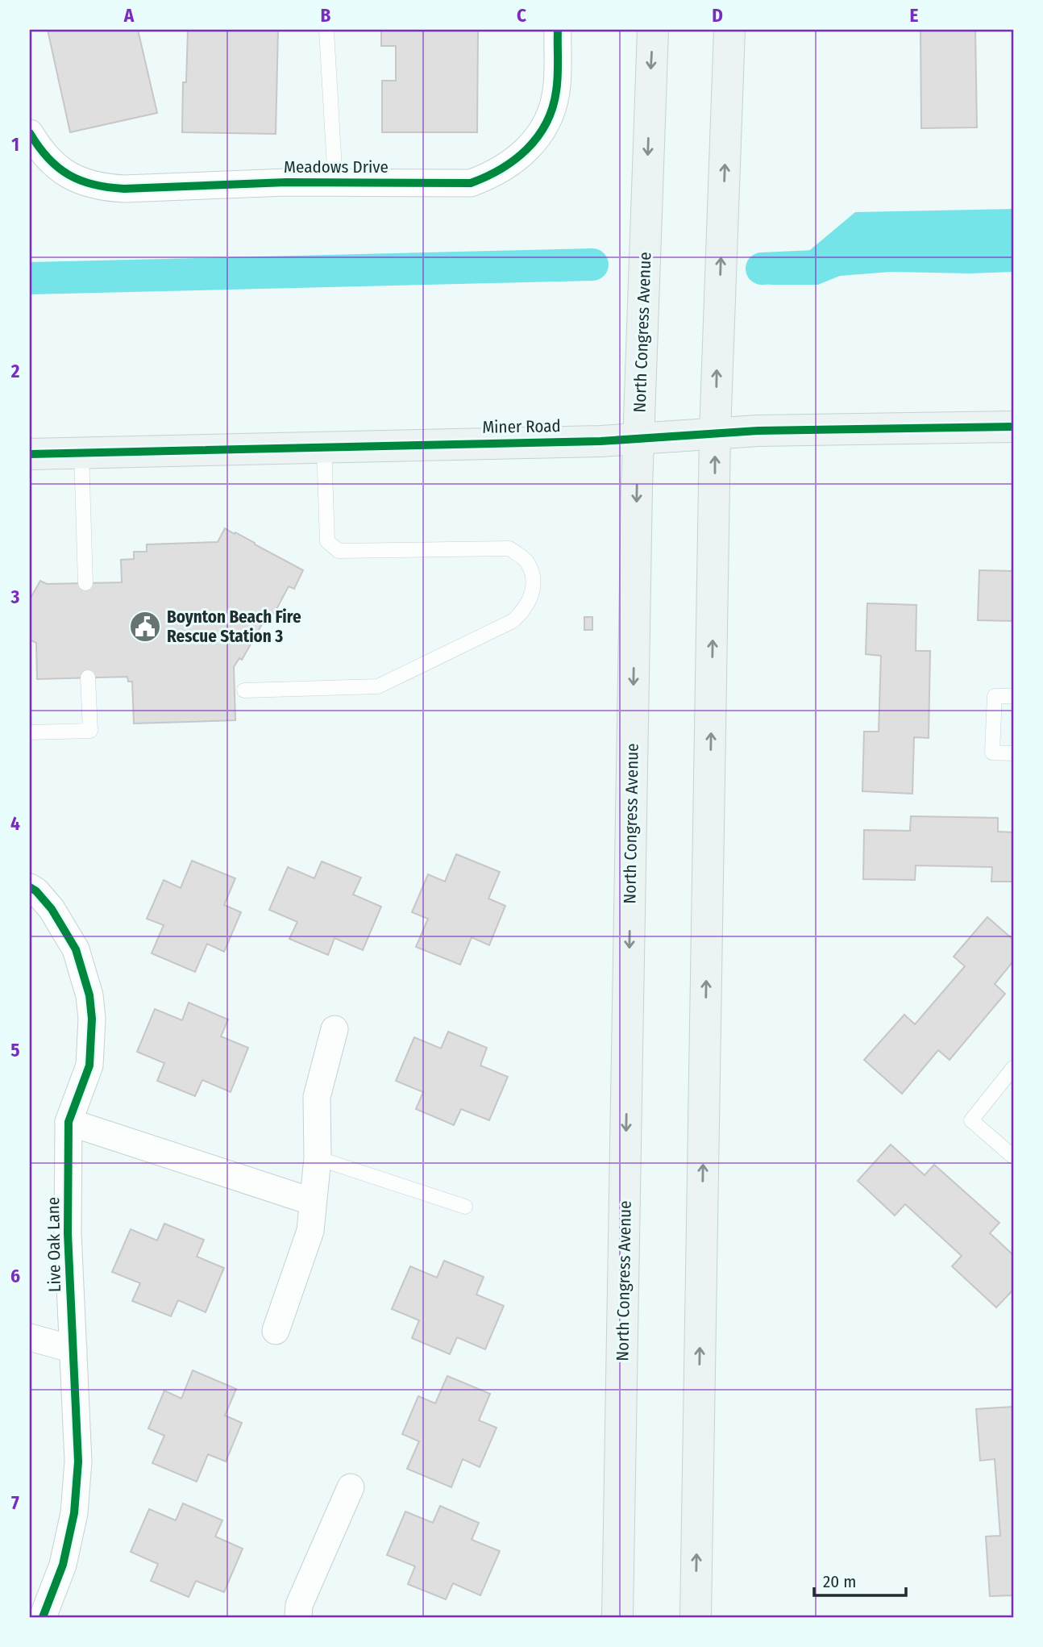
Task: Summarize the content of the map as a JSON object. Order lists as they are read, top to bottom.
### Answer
{
  "streets": {
    "main road": ["North Congress Avenue", "Miner Road"],
    "street": ["Meadows Drive", "Live Oak Lane"]
  },
  "crossings": [
    ["North Congress Avenue", "Miner Road"]
  ],
  "places": {
    "public building": ["Boynton Beach Fire Rescue Station 3"]
  },
  "scale_bar": "20 m",
  "grid": {
    "columns": [
      "A",
      "B",
      "C",
      "D",
      "E"
    ],
    "rows": [
      "1",
      "2",
      "3",
      "4",
      "5",
      "6",
      "7"
    ]
  }
}
